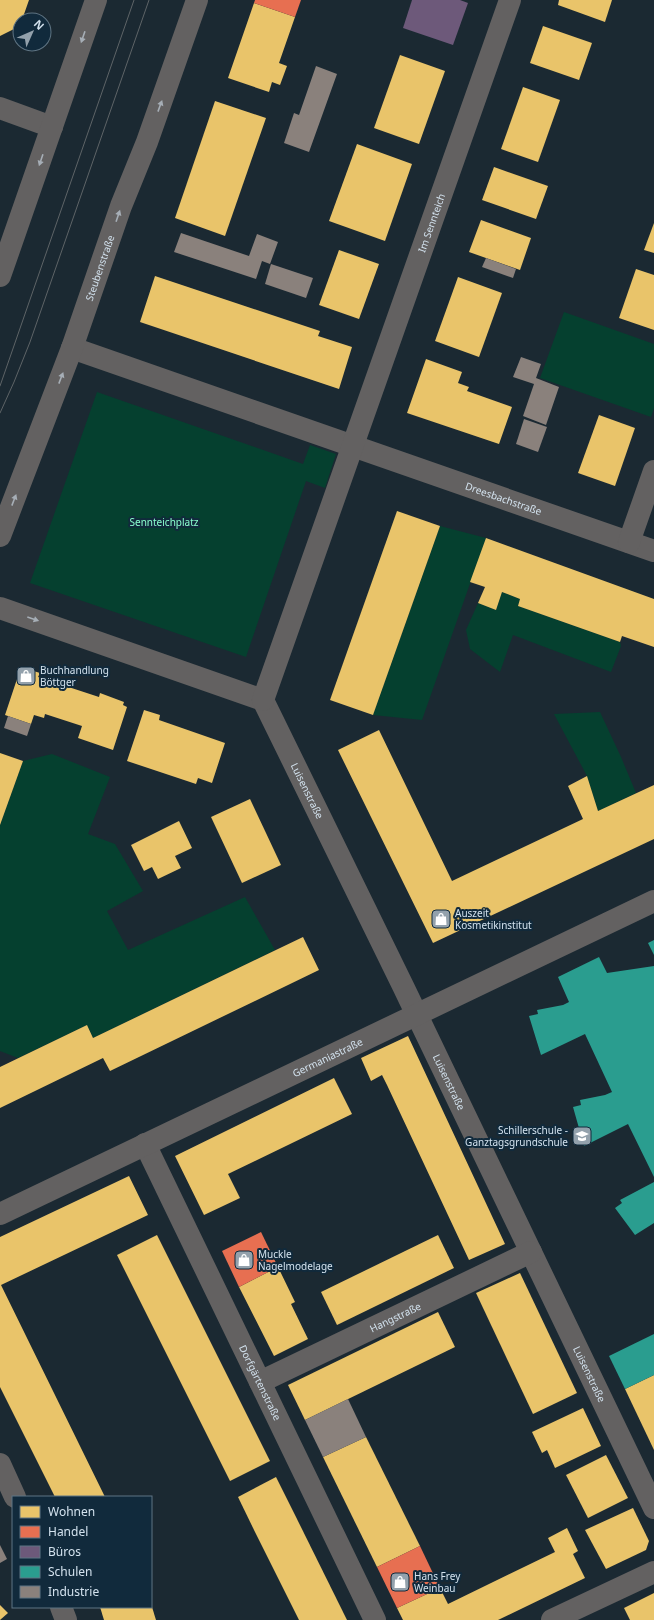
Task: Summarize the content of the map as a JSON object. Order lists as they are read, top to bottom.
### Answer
{
  "streets": {
    "street": [
      "Im Sennteich",
      "Steubenstraße",
      "Dreesbachstraße",
      "Luisenstraße",
      "Germaniastraße",
      "Hangstraße",
      "Dorfgärtenstraße"
    ]
  },
  "crossings": [
    ["Im Sennteich", "Dreesbachstraße"],
    ["Luisenstraße", "Germaniastraße"],
    ["Luisenstraße", "Hangstraße"],
    ["Germaniastraße", "Dorfgärtenstraße"],
    ["Hangstraße", "Dorfgärtenstraße"]
  ],
  "parks": ["Sennteichplatz"],
  "places": {
    "shop": [
      "Buchhandlung Böttger",
      "Auszeit Kosmetikinstitut",
      "Muckle Nagelmodelage",
      "Hans Frey Weinbau"
    ],
    "school or university": ["Schillerschule - Ganztagsgrundschule"]
  },
  "legend": [
    "Wohnen",
    "Handel",
    "Büros",
    "Schulen",
    "Industrie"
  ],
  "north": "top right"
}
